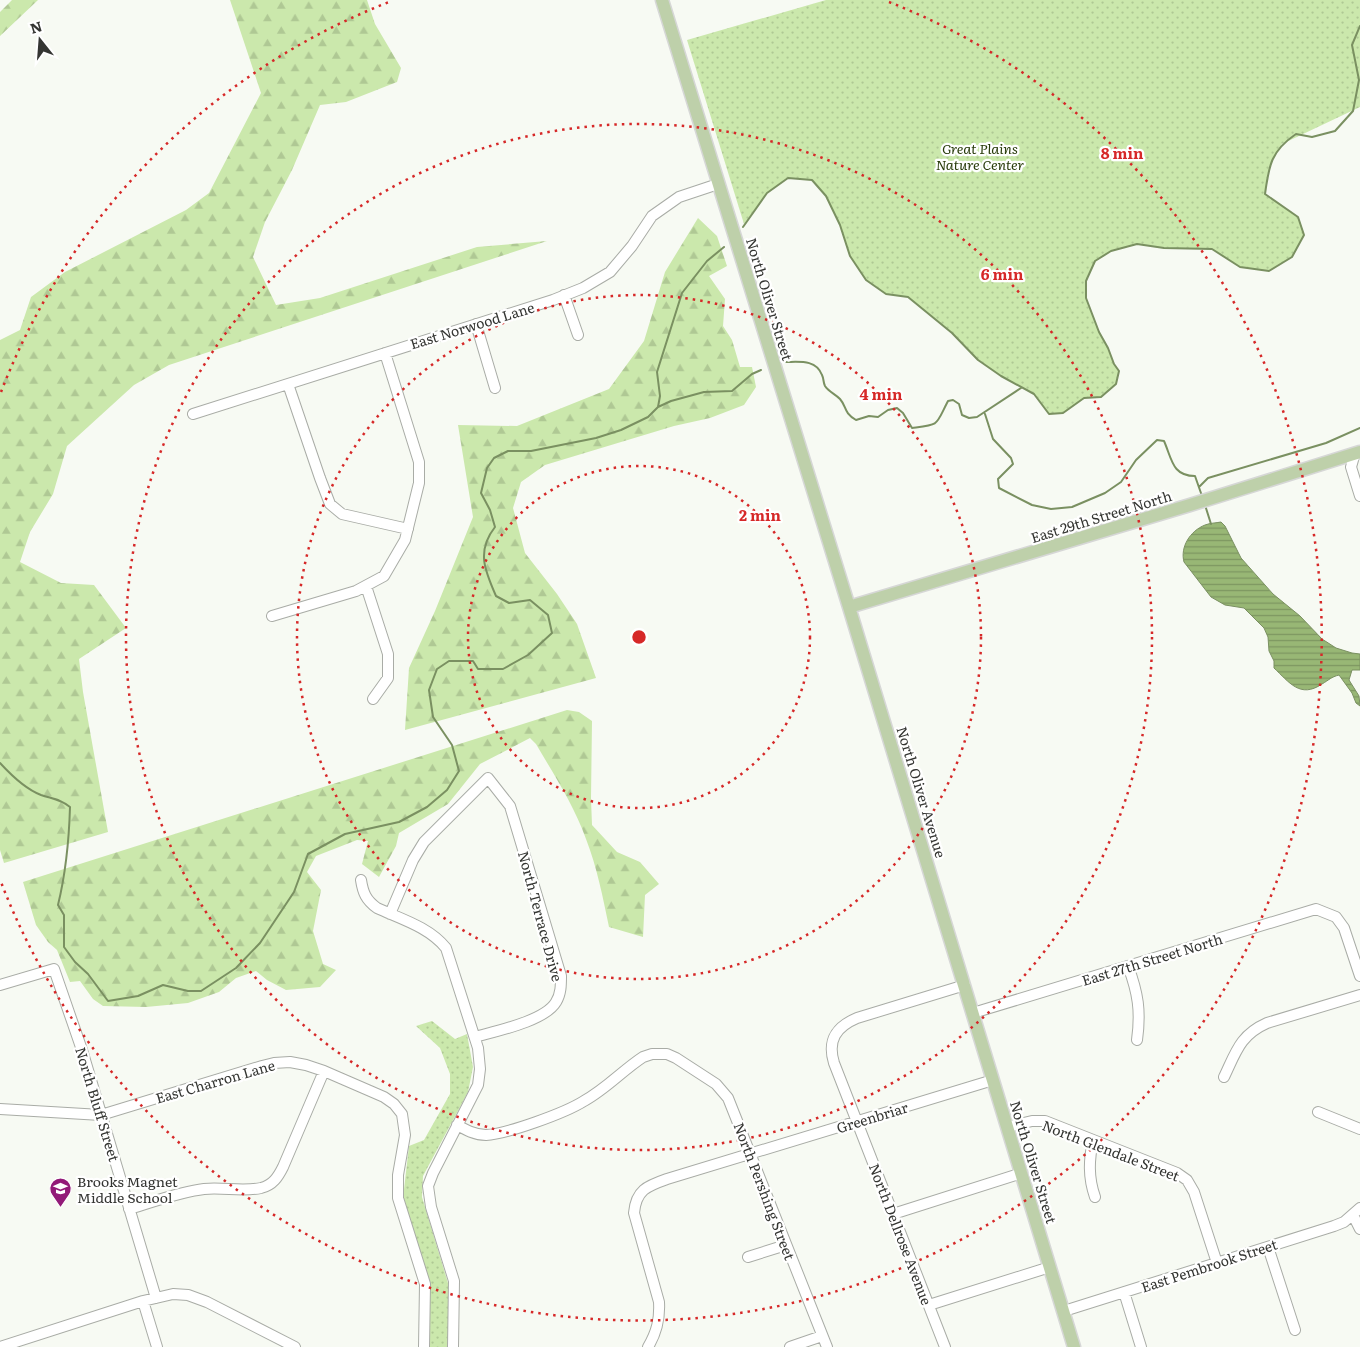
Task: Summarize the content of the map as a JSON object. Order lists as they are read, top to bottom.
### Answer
{
  "streets": {
    "main road": ["North Oliver Street", "East 29th Street North", "North Oliver Avenue"],
    "street": [
      "East Norwood Lane",
      "North Terrace Drive",
      "East 27th Street North",
      "East Charron Lane",
      "North Bluff Street",
      "Greenbriar",
      "North Glendale Street",
      "North Pershing Street",
      "North Dellrose Avenue",
      "East Pembrook Street"
    ]
  },
  "crossings": [
    ["North Oliver Street", "East Norwood Lane"],
    ["North Oliver Street", "East 29th Street North"],
    ["North Oliver Street", "North Oliver Avenue"],
    ["North Oliver Street", "East 27th Street North"],
    ["North Oliver Street", "Greenbriar"],
    ["North Oliver Street", "North Glendale Street"],
    ["North Oliver Street", "North Dellrose Avenue"],
    ["North Oliver Street", "East Pembrook Street"],
    ["East 29th Street North", "North Oliver Avenue"],
    ["North Oliver Avenue", "North Dellrose Avenue"],
    ["East Charron Lane", "North Bluff Street"],
    ["Greenbriar", "North Pershing Street"],
    ["Greenbriar", "North Dellrose Avenue"],
    ["North Glendale Street", "East Pembrook Street"]
  ],
  "parks": ["Great Plains Nature Center"],
  "places": {
    "school or university": ["Brooks Magnet Middle School"]
  },
  "north": "top",
  "rings": [
    "8 min",
    "6 min",
    "4 min",
    "2 min"
  ]
}
